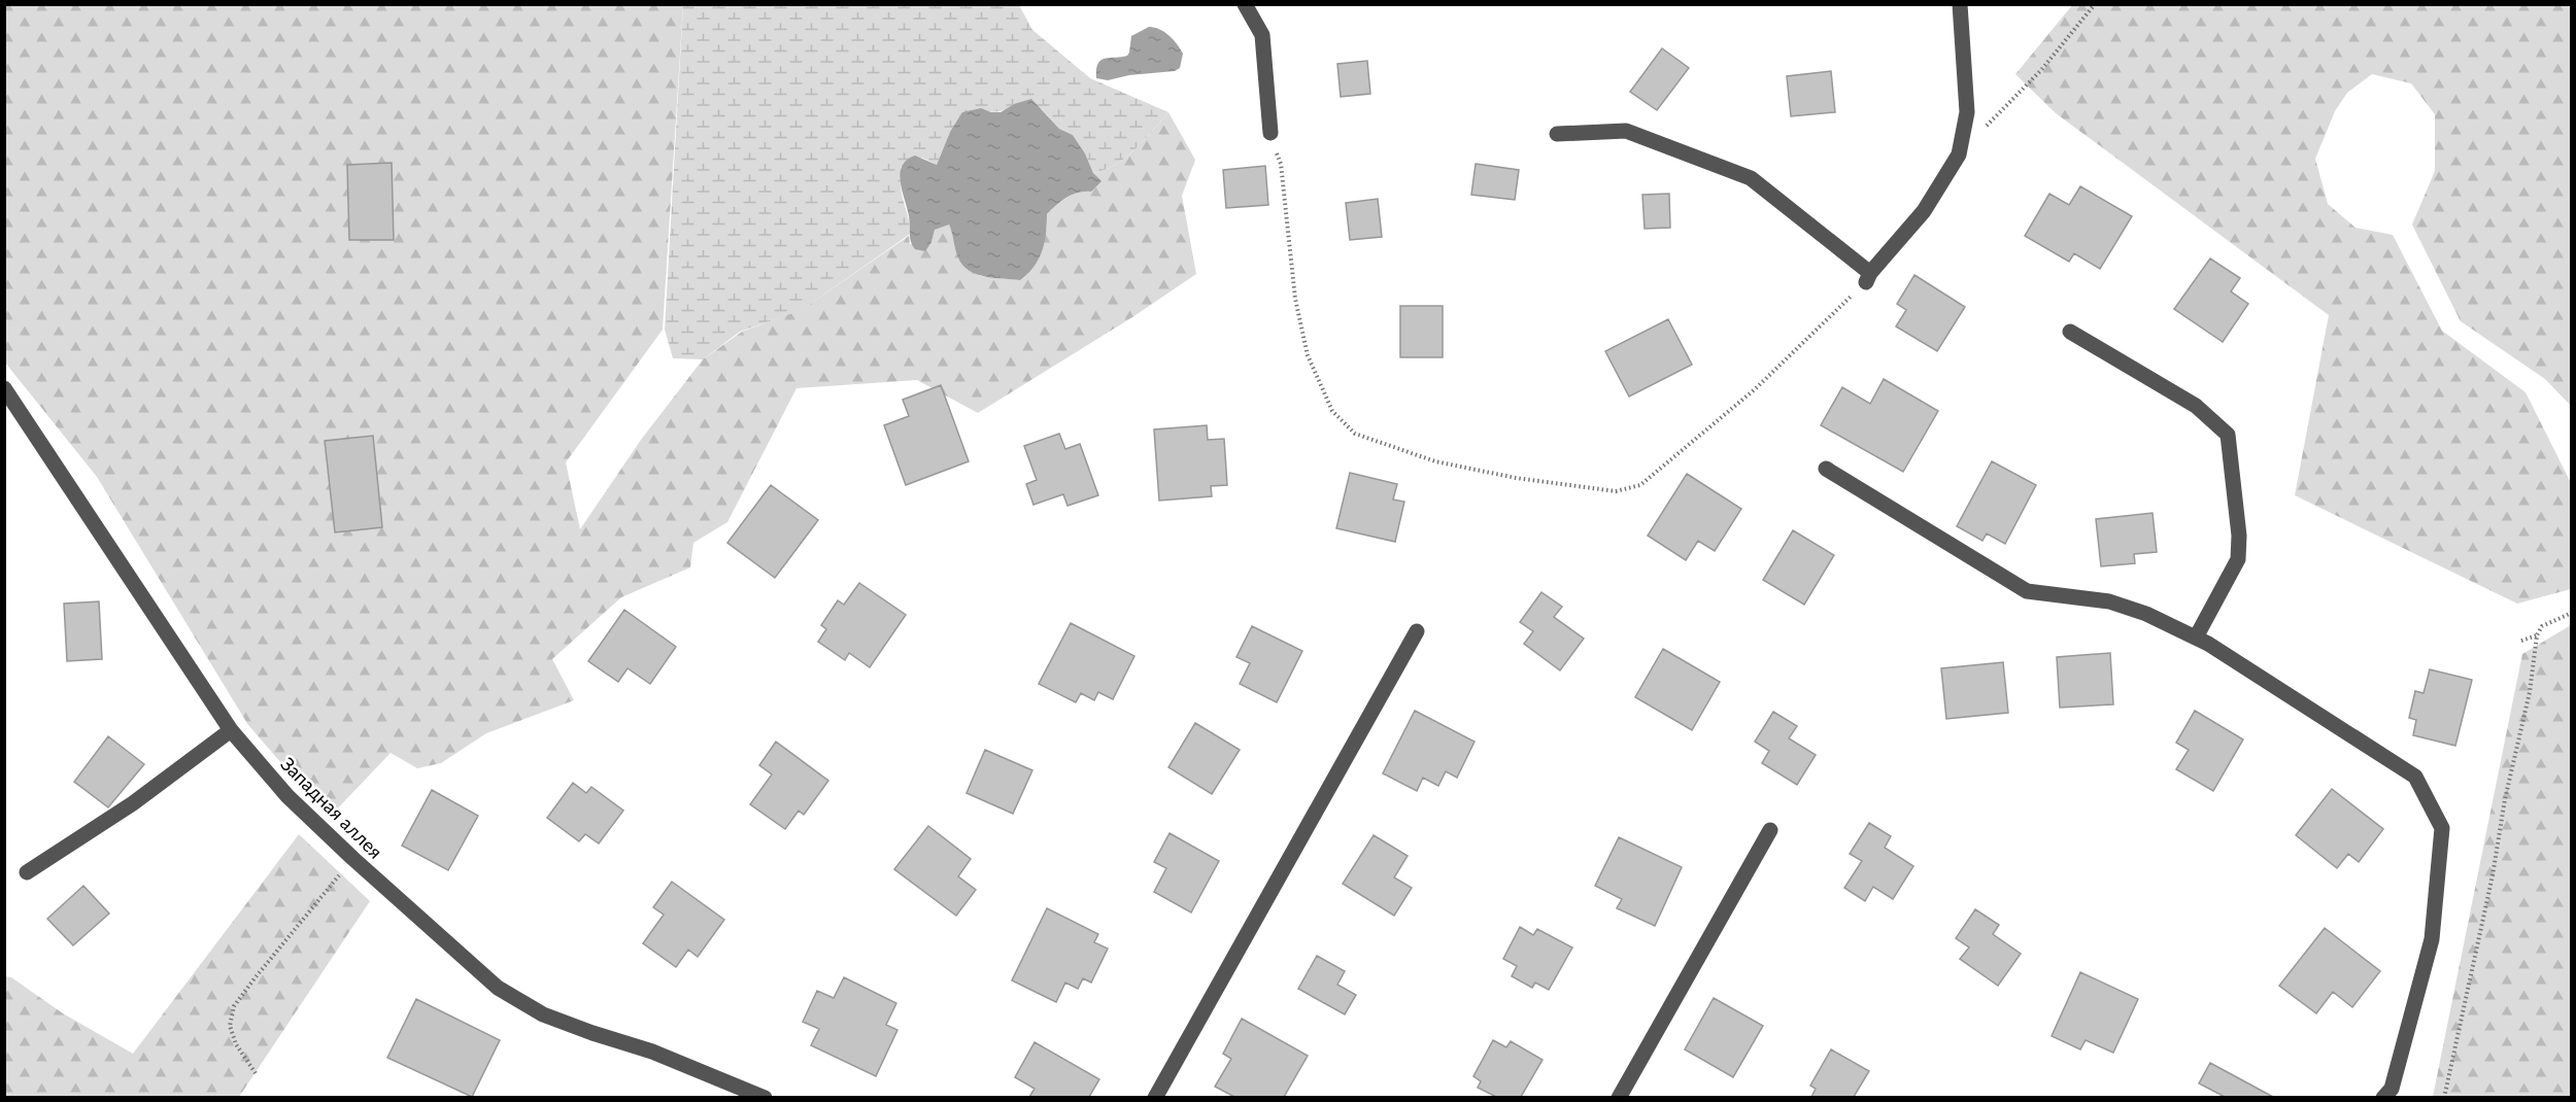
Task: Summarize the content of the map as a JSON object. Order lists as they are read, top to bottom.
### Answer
{
  "streets": {
    "street": ["Западная аллея"]
  }
}
